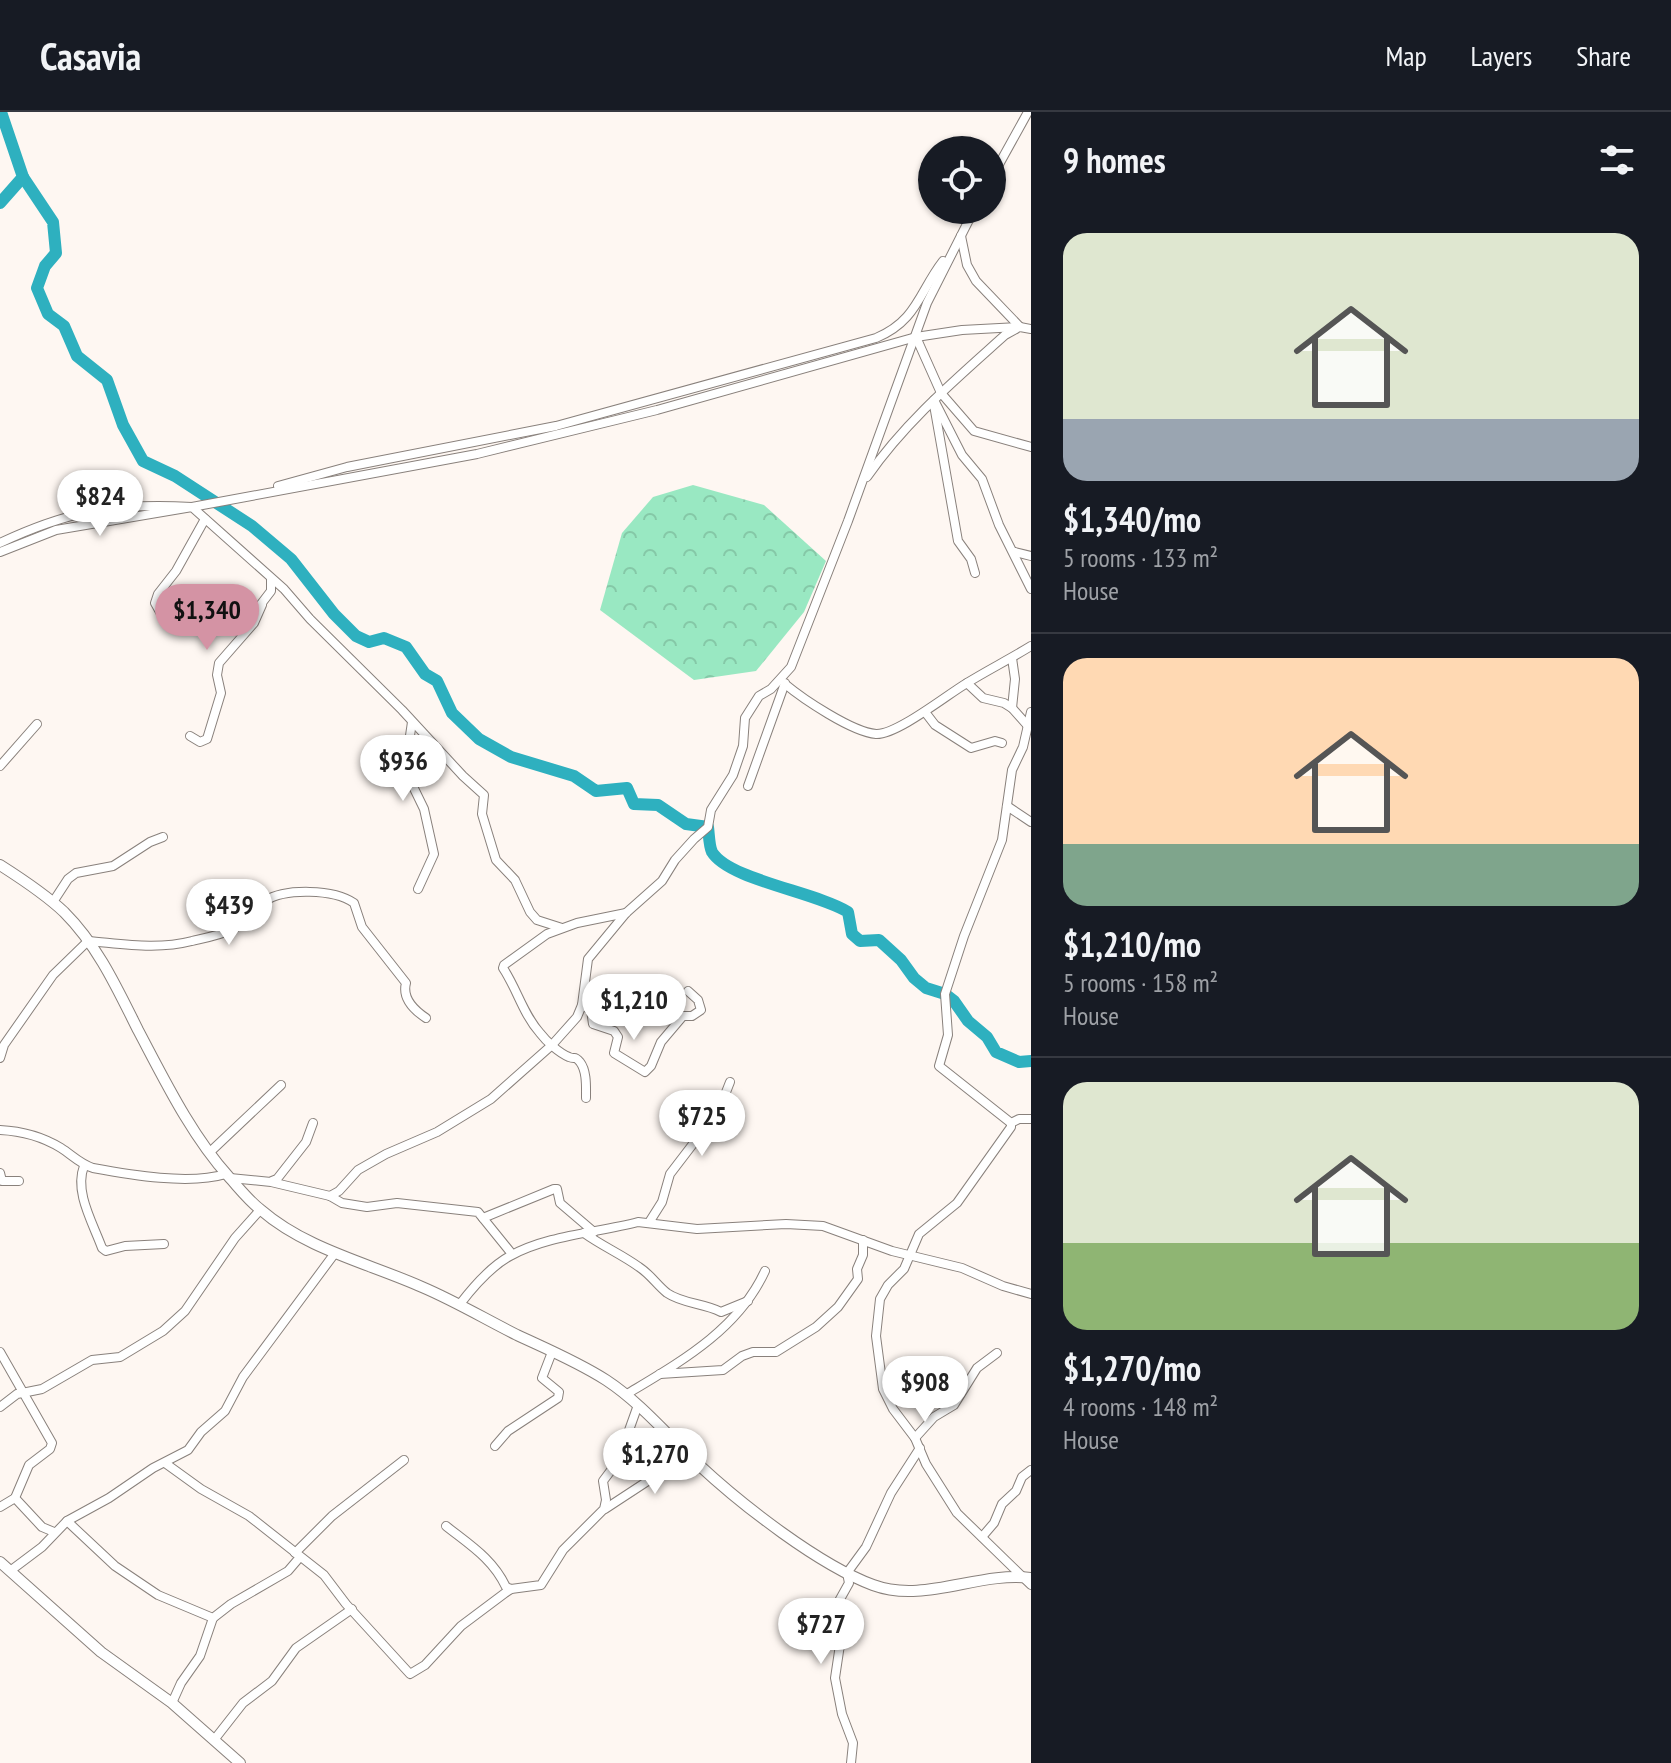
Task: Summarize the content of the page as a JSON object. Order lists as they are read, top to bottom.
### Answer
{
  "page": {
    "header": "Casavia",
    "nav": ["Map", "Layers", "Share"],
    "heading": "9 homes",
    "list": [
      {
        "name": "$1,340/mo",
        "note": "5 rooms · 133 m² · House"
      },
      {
        "name": "$1,210/mo",
        "note": "5 rooms · 158 m² · House"
      },
      {
        "name": "$1,270/mo",
        "note": "4 rooms · 148 m² · House"
      }
    ],
    "price": [
      "$824",
      "$1,340",
      "$936",
      "$439",
      "$1,210",
      "$725",
      "$908",
      "$1,270",
      "$727"
    ]
  }
}
